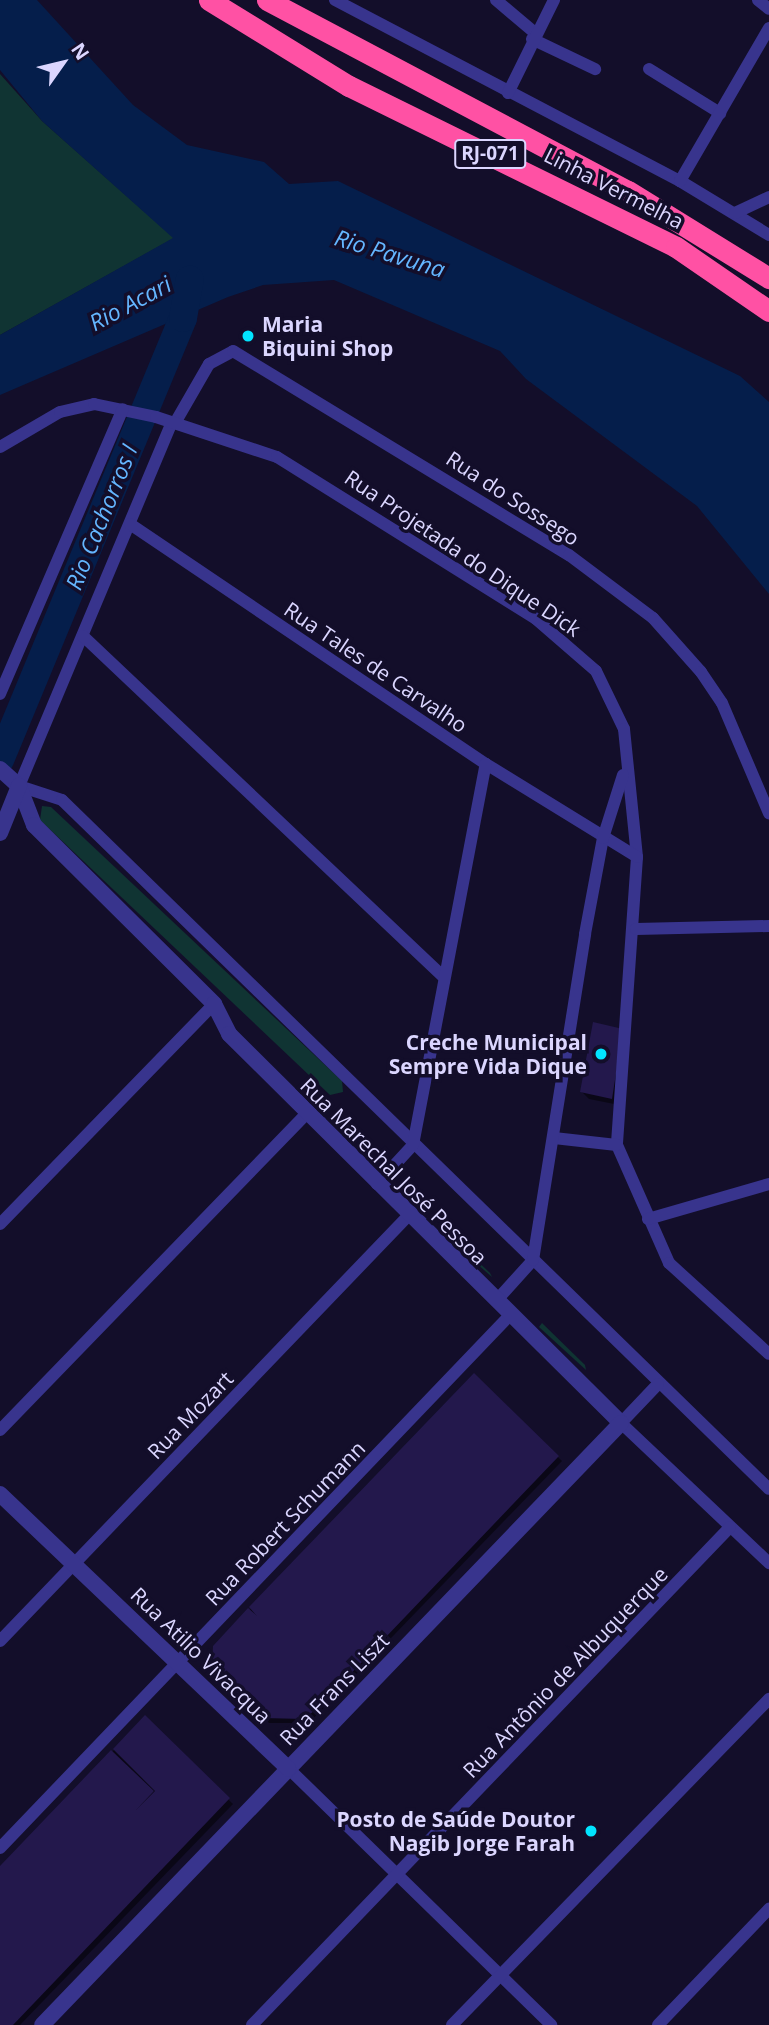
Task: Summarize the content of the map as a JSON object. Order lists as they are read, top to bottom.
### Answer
{
  "streets": {
    "highway": ["RJ-071", "Linha Vermelha"],
    "street": [
      "Rua do Sossego",
      "Rua Projetada do Dique Dick",
      "Rua Tales de Carvalho",
      "Rua Marechal José Pessoa",
      "Rua Mozart",
      "Rua Robert Schumann",
      "Rua Atilio Vivacqua",
      "Rua Antônio de Albuquerque",
      "Rua Frans Liszt"
    ]
  },
  "crossings": [
    ["Rua do Sossego", "Rua Projetada do Dique Dick"],
    ["Rua Projetada do Dique Dick", "Rua Tales de Carvalho"],
    ["Rua Marechal José Pessoa", "Rua Mozart"],
    ["Rua Marechal José Pessoa", "Rua Robert Schumann"],
    ["Rua Marechal José Pessoa", "Rua Antônio de Albuquerque"],
    ["Rua Marechal José Pessoa", "Rua Frans Liszt"],
    ["Rua Mozart", "Rua Atilio Vivacqua"],
    ["Rua Robert Schumann", "Rua Atilio Vivacqua"],
    ["Rua Atilio Vivacqua", "Rua Antônio de Albuquerque"],
    ["Rua Atilio Vivacqua", "Rua Frans Liszt"]
  ],
  "water": ["Rio Pavuna", "Rio Acari", "Rio Cachorros I"],
  "places": ["Maria Biquini Shop", "Creche Municipal Sempre Vida Dique", "Posto de Saúde Doutor Nagib Jorge Farah"],
  "north": "top right"
}
